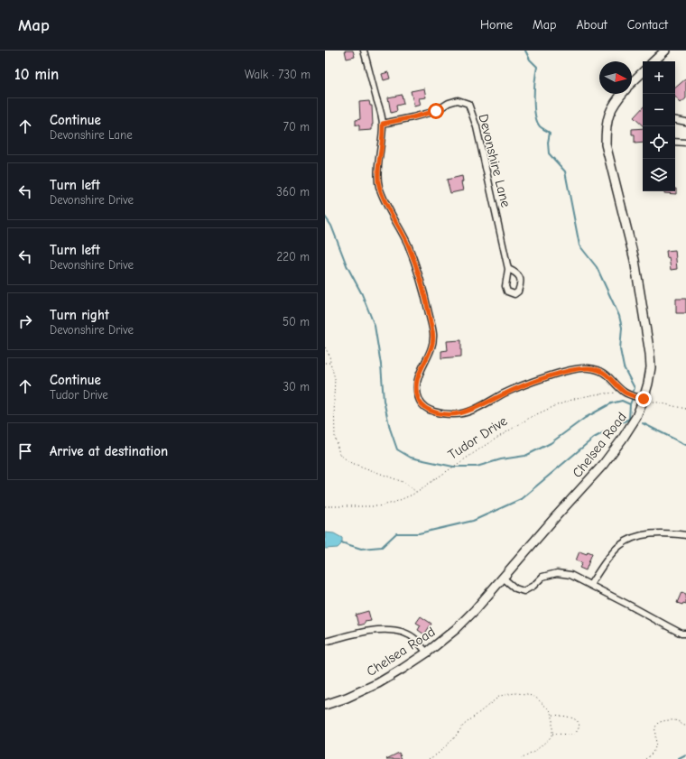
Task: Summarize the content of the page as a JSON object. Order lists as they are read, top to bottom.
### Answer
{
  "streets": {
    "street": ["Devonshire Lane", "Chelsea Road"],
    "path": ["Tudor Drive"]
  },
  "north": "right",
  "page": {
    "header": "Map",
    "nav": [
      "Home",
      "Map",
      "About",
      "Contact"
    ],
    "heading": ["10 min", "Walk · 730 m"],
    "map_buttons": ["+", "−"],
    "list": [
      ["Continue", "Devonshire Lane", "70 m"],
      ["Turn left", "Devonshire Drive", "360 m"],
      ["Turn left", "Devonshire Drive", "220 m"],
      ["Turn right", "Devonshire Drive", "50 m"],
      ["Continue", "Tudor Drive", "30 m"],
      "Arrive at destination"
    ]
  }
}
